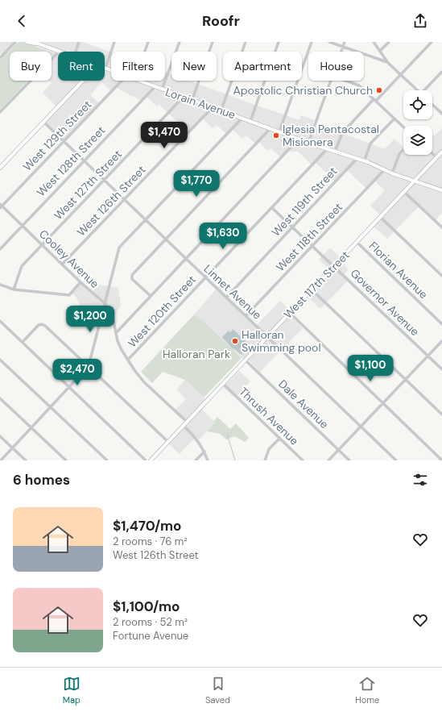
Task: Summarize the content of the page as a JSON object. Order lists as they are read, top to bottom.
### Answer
{
  "streets": {
    "main road": ["Lorain Avenue", "West 117th Street"],
    "street": [
      "West 129th Street",
      "West 128th Street",
      "West 127th Street",
      "West 126th Street",
      "West 119th Street",
      "West 118th Street",
      "Cooley Avenue",
      "Florian Avenue",
      "Linnet Avenue",
      "Governor Avenue",
      "West 120th Street",
      "Dale Avenue",
      "Thrush Avenue"
    ]
  },
  "crossings": [
    ["Lorain Avenue", "West 128th Street"],
    ["Lorain Avenue", "West 127th Street"],
    ["Lorain Avenue", "West 126th Street"],
    ["Lorain Avenue", "West 119th Street"],
    ["Lorain Avenue", "West 118th Street"],
    ["Lorain Avenue", "West 117th Street"],
    ["Lorain Avenue", "West 120th Street"],
    ["West 129th Street", "Cooley Avenue"],
    ["West 129th Street", "Linnet Avenue"],
    ["West 128th Street", "Cooley Avenue"],
    ["West 128th Street", "Linnet Avenue"],
    ["West 127th Street", "Cooley Avenue"],
    ["West 127th Street", "Linnet Avenue"],
    ["West 126th Street", "Cooley Avenue"],
    ["West 126th Street", "Linnet Avenue"],
    ["West 119th Street", "Linnet Avenue"],
    ["West 119th Street", "Governor Avenue"],
    ["West 118th Street", "Linnet Avenue"],
    ["West 118th Street", "Governor Avenue"],
    ["Cooley Avenue", "West 117th Street"],
    ["Cooley Avenue", "West 120th Street"],
    ["Florian Avenue", "West 117th Street"],
    ["West 117th Street", "Linnet Avenue"],
    ["West 117th Street", "Governor Avenue"],
    ["West 117th Street", "Dale Avenue"],
    ["West 117th Street", "Thrush Avenue"],
    ["Linnet Avenue", "West 120th Street"],
    ["Governor Avenue", "West 120th Street"]
  ],
  "parks": ["Halloran Park"],
  "places": ["Apostolic Christian Church", "Iglesia Pentacostal Misionera", "Halloran Swimming pool"],
  "page": {
    "header": "Roofr",
    "chip": [
      "Buy",
      "Rent",
      "Filters",
      "New",
      "Apartment",
      "House"
    ],
    "price": [
      "$1,470",
      "$1,770",
      "$1,630",
      "$1,200",
      "$1,100",
      "$2,470"
    ],
    "heading": "6 homes",
    "list": [
      {
        "name": "$1,470/mo",
        "note": "2 rooms · 76 m² · West 126th Street"
      },
      {
        "name": "$1,100/mo",
        "note": "2 rooms · 52 m² · Fortune Avenue"
      }
    ],
    "tabs": ["Map", "Saved", "Home"]
  }
}
